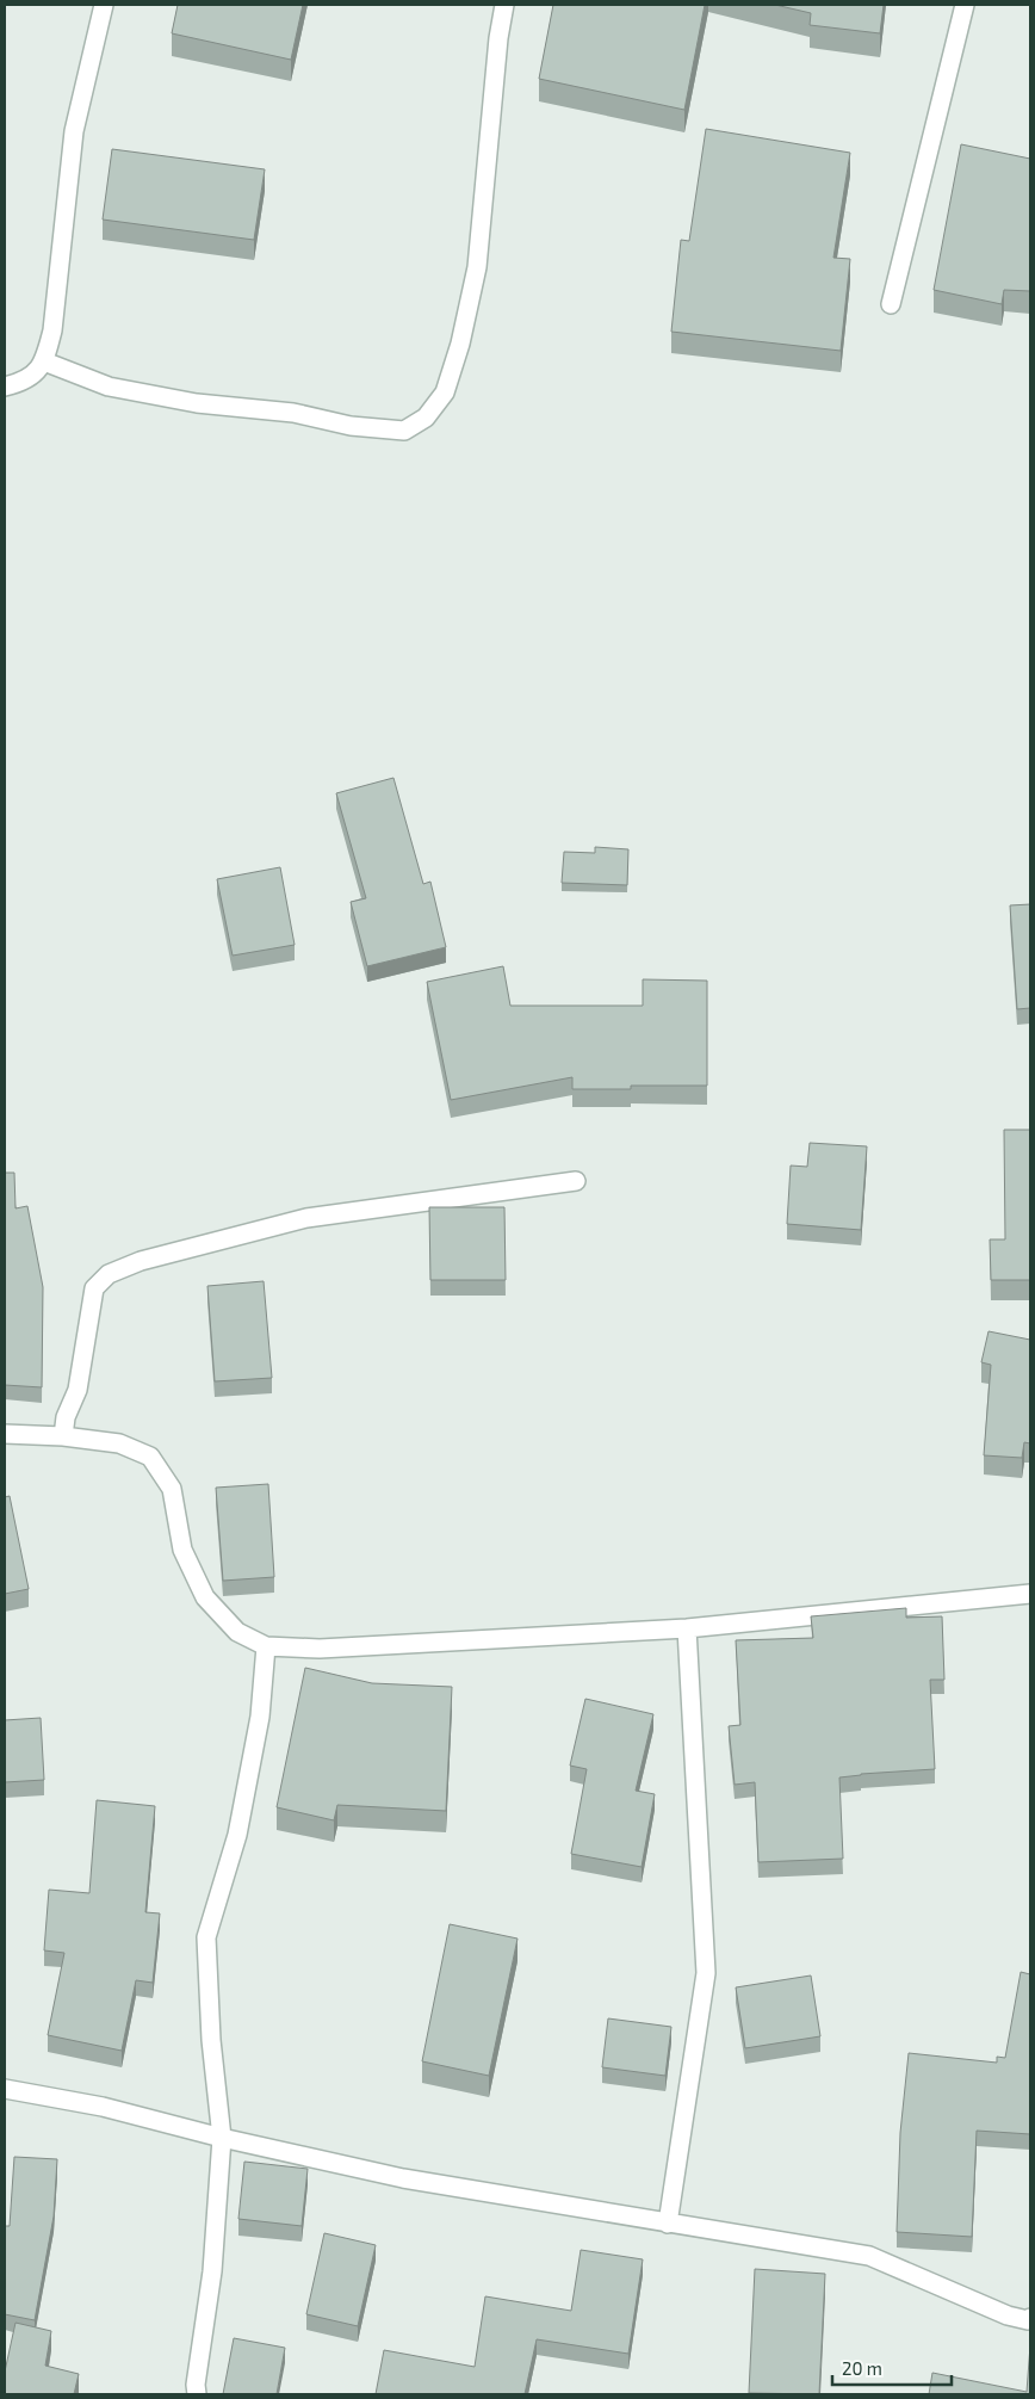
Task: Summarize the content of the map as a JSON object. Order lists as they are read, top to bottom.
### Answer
{
  "scale_bar": "20 m"
}
